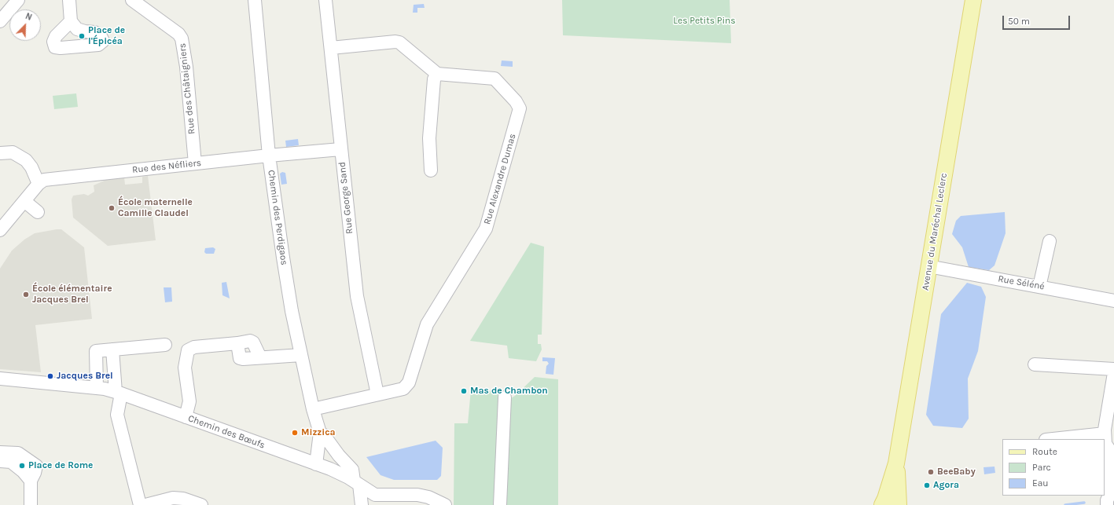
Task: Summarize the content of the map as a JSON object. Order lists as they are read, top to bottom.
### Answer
{
  "streets": {
    "main road": ["Avenue du Maréchal Leclerc"],
    "street": [
      "Rue des Châtaigniers",
      "Rue des Néfliers",
      "Rue Alexandre Dumas",
      "Rue George Sand",
      "Chemin des Perdigaos",
      "Rue Séléné",
      "Chemin des Bœufs"
    ]
  },
  "crossings": [
    ["Rue des Châtaigniers", "Rue des Néfliers"],
    ["Rue des Néfliers", "Rue George Sand"],
    ["Rue des Néfliers", "Chemin des Perdigaos"],
    ["Rue Alexandre Dumas", "Rue George Sand"],
    ["Rue Alexandre Dumas", "Chemin des Perdigaos"],
    ["Chemin des Perdigaos", "Chemin des Bœufs"],
    ["Avenue du Maréchal Leclerc", "Rue Séléné"]
  ],
  "parks": ["Les Petits Pins"],
  "places": [
    "Place de l'Épicéa",
    "École maternelle Camille Claudel",
    "École élémentaire Jacques Brel",
    "Jacques Brel",
    "Mas de Chambon",
    "Mizzica",
    "Place de Rome",
    "BeeBaby",
    "Agora"
  ],
  "legend": ["Route", "Parc", "Eau"],
  "scale_bar": "50 m",
  "north": "top right"
}
